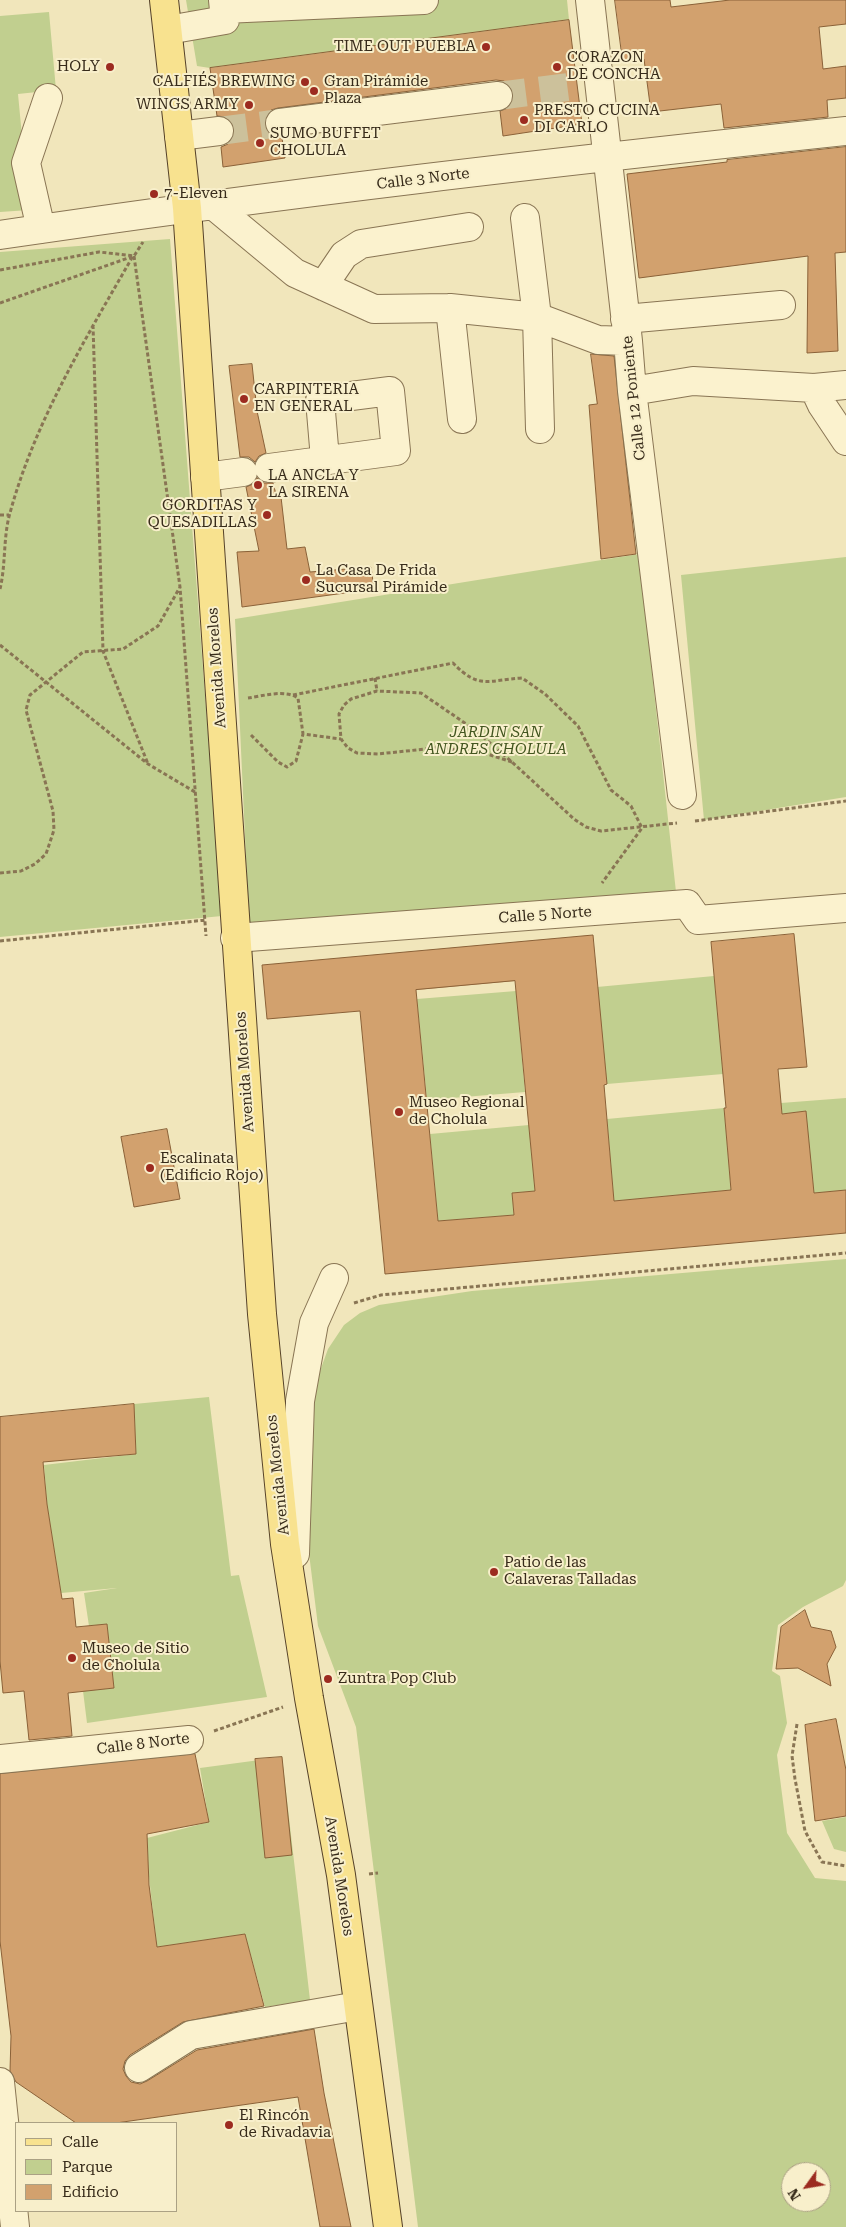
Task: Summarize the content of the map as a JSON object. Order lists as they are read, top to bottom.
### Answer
{
  "streets": {
    "main road": ["Avenida Morelos"],
    "street": [
      "Calle 3 Norte",
      "Calle 12 Poniente",
      "Calle 5 Norte",
      "Calle 8 Norte"
    ]
  },
  "crossings": [
    ["Calle 3 Norte", "Calle 12 Poniente"],
    ["Calle 3 Norte", "Avenida Morelos"],
    ["Avenida Morelos", "Calle 5 Norte"],
    ["Avenida Morelos", "Calle 8 Norte"]
  ],
  "parks": ["JARDIN SAN ANDRES CHOLULA"],
  "places": [
    "TIME OUT PUEBLA",
    "HOLY",
    "CORAZON DE CONCHA",
    "CALFIE´S BREWING",
    "Gran Pirámide Plaza",
    "WINGS ARMY",
    "PRESTO CUCINA DI CARLO",
    "SUMO BUFFET CHOLULA",
    "7-Eleven",
    "CARPINTERIA EN GENERAL",
    "LA ANCLA Y LA SIRENA",
    "GORDITAS Y QUESADILLAS",
    "La Casa De Frida Sucursal Pirámide",
    "Museo Regional de Cholula",
    "Escalinata (Edificio Rojo)",
    "Patio de las Calaveras Talladas",
    "Museo de Sitio de Cholula",
    "Zuntra Pop Club",
    "El Rincón de Rivadavia"
  ],
  "legend": ["Calle", "Parque", "Edificio"],
  "north": "bottom left"
}
